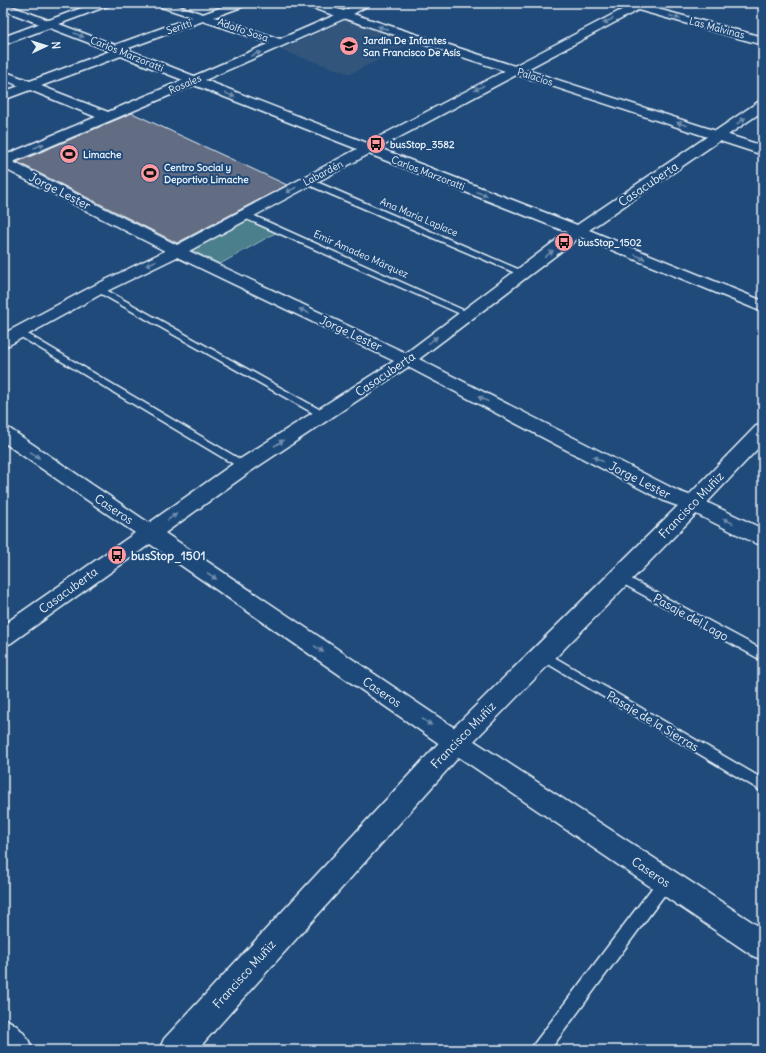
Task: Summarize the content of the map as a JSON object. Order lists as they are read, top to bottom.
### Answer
{
  "streets": {
    "street": [
      "Seritti",
      "Las Malvinas",
      "Adolfo Sosa",
      "Carlos Marzoratti",
      "Palacios",
      "Rosales",
      "Labardén",
      "Casacuberta",
      "Jorge Lester",
      "Francisco Muñiz",
      "Caseros"
    ],
    "lane": [
      "Ana María Laplace",
      "Emir Amadeo Märquez",
      "Pasaje del Lago",
      "Pasaje de la Sierras"
    ]
  },
  "crossings": [
    ["Seritti", "Adolfo Sosa"],
    ["Seritti", "Carlos Marzoratti"],
    ["Las Malvinas", "Labardén"],
    ["Adolfo Sosa", "Rosales"],
    ["Carlos Marzoratti", "Rosales"],
    ["Carlos Marzoratti", "Labardén"],
    ["Carlos Marzoratti", "Casacuberta"],
    ["Palacios", "Rosales"],
    ["Palacios", "Labardén"],
    ["Palacios", "Casacuberta"],
    ["Rosales", "Jorge Lester"],
    ["Labardén", "Jorge Lester"],
    ["Labardén", "Ana María Laplace"],
    ["Labardén", "Emir Amadeo Märquez"],
    ["Casacuberta", "Jorge Lester"],
    ["Casacuberta", "Ana María Laplace"],
    ["Casacuberta", "Emir Amadeo Märquez"],
    ["Casacuberta", "Caseros"],
    ["Jorge Lester", "Francisco Muñiz"],
    ["Francisco Muñiz", "Caseros"],
    ["Francisco Muñiz", "Pasaje del Lago"],
    ["Francisco Muñiz", "Pasaje de la Sierras"]
  ],
  "one_way": [
    "Las Malvinas",
    "Carlos Marzoratti",
    "Palacios",
    "Labardén",
    "Casacuberta",
    "Jorge Lester",
    "Caseros"
  ],
  "places": {
    "school or university": ["Jardín De Infantes San Francisco De Asís"],
    "bus stop": ["busStop_3582", "busStop_1502", "busStop_1501"],
    "sports": ["Limache", "Centro Social y Deportivo Limache"]
  },
  "north": "right"
}
